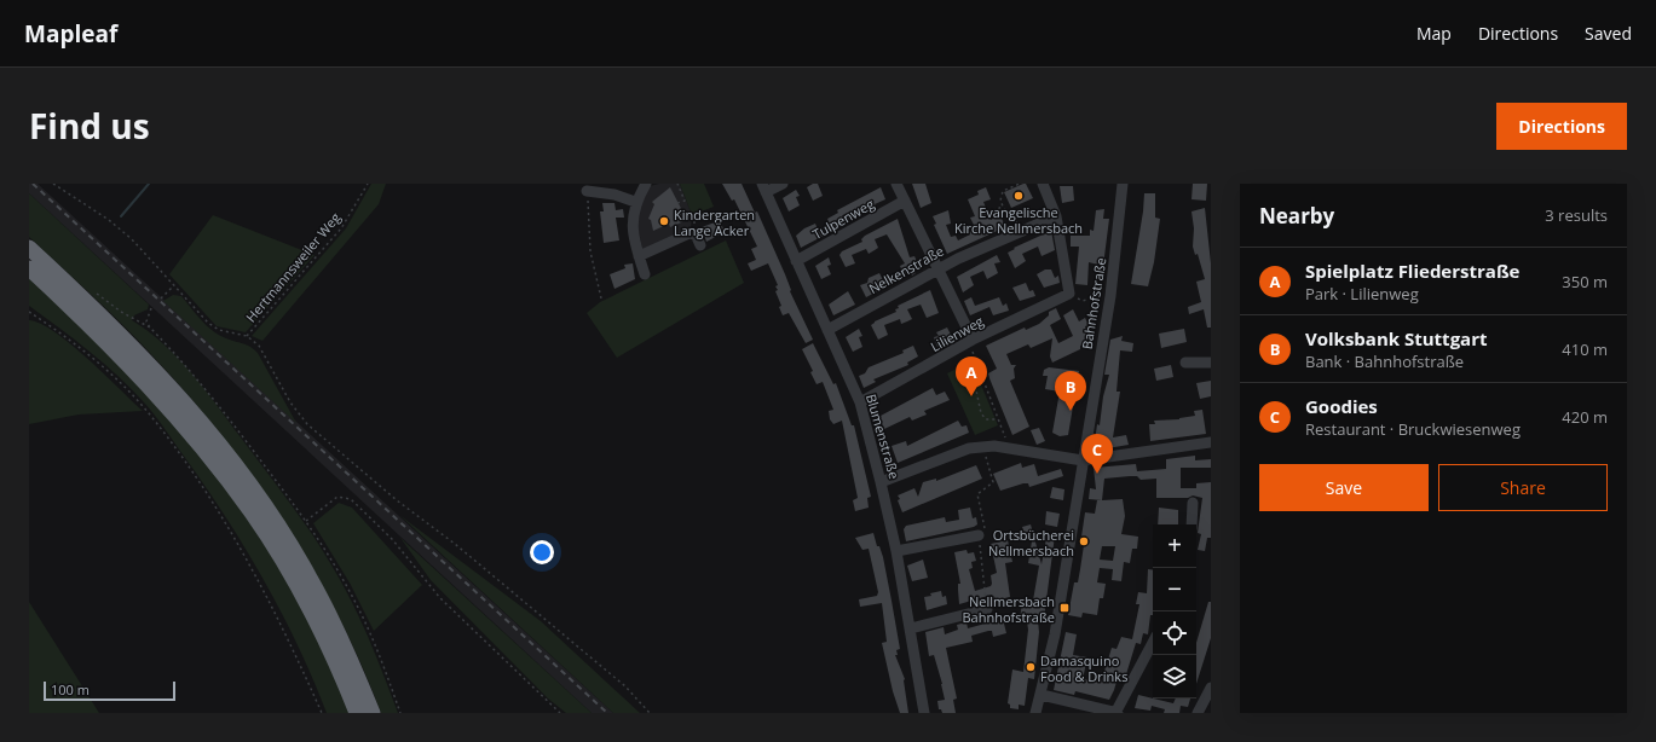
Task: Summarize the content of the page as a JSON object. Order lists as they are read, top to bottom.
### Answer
{
  "streets": {
    "street": [
      "Tulpenweg",
      "Nelkenstraße",
      "Bahnhofstraße",
      "Lilienweg",
      "Blumenstraße"
    ],
    "path": ["Hertmannsweiler Weg"]
  },
  "crossings": [
    ["Tulpenweg", "Blumenstraße"],
    ["Nelkenstraße", "Blumenstraße"],
    ["Lilienweg", "Blumenstraße"]
  ],
  "places": {
    "other": [
      "Evangelische Kirche Nellmersbach",
      "Kindergarten Lange Äcker",
      "Ortsbücherei Nellmersbach",
      "Damasquino Food & Drinks"
    ],
    "transit": ["Nellmersbach Bahnhofstraße"]
  },
  "scale_bar": "100 m",
  "page": {
    "header": "Mapleaf",
    "nav": ["Map", "Directions", "Saved"],
    "title": "Find us",
    "buttons": [
      "Directions",
      ["Save", "Share"]
    ],
    "heading": ["Nearby", "3 results"],
    "list": [
      {
        "mark": "A",
        "name": "Spielplatz Fliederstraße",
        "note": "Park · Lilienweg",
        "value": "350 m"
      },
      {
        "mark": "B",
        "name": "Volksbank Stuttgart",
        "note": "Bank · Bahnhofstraße",
        "value": "410 m"
      },
      {
        "mark": "C",
        "name": "Goodies",
        "note": "Restaurant · Bruckwiesenweg",
        "value": "420 m"
      }
    ],
    "pins": ["A", "B", "C"],
    "map_buttons": ["+", "−"],
    "scale": "100 m"
  }
}
